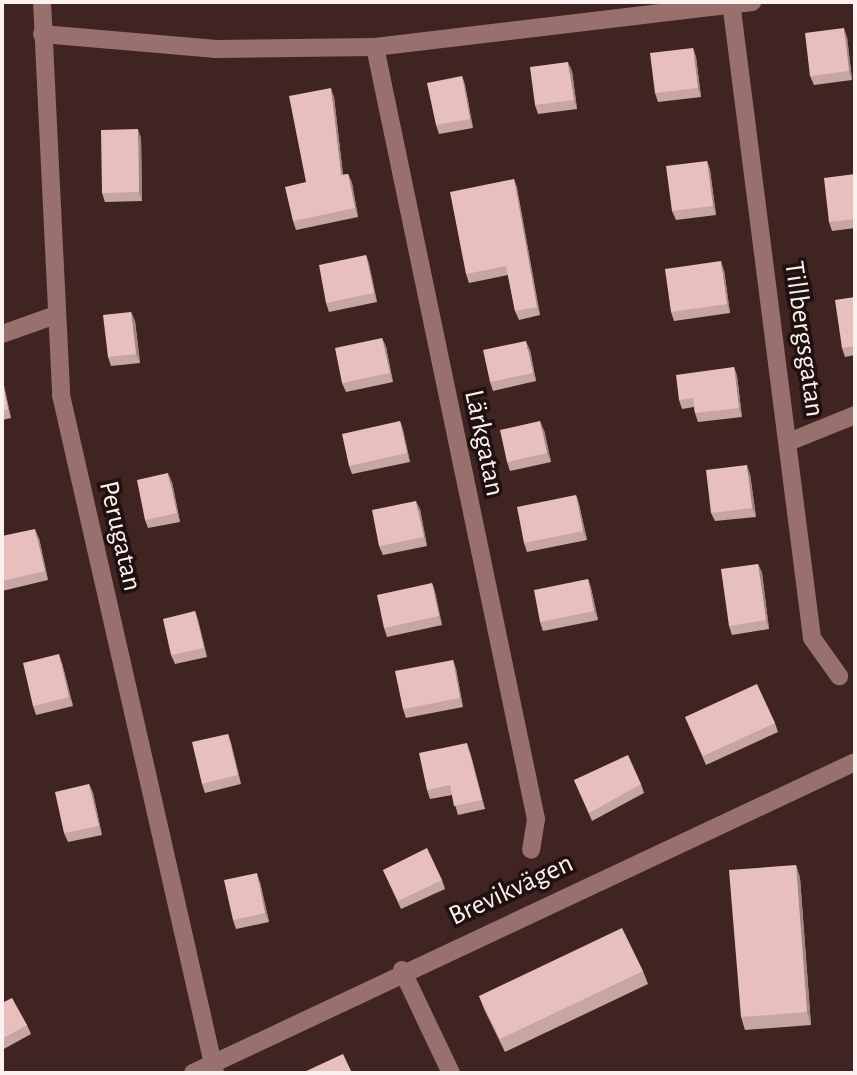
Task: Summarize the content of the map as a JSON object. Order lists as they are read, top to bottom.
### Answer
{
  "streets": {
    "street": [
      "Tillbergsgatan",
      "Lärkgatan",
      "Perugatan",
      "Brevikvägen"
    ]
  },
  "crossings": [
    ["Perugatan", "Brevikvägen"]
  ]
}
